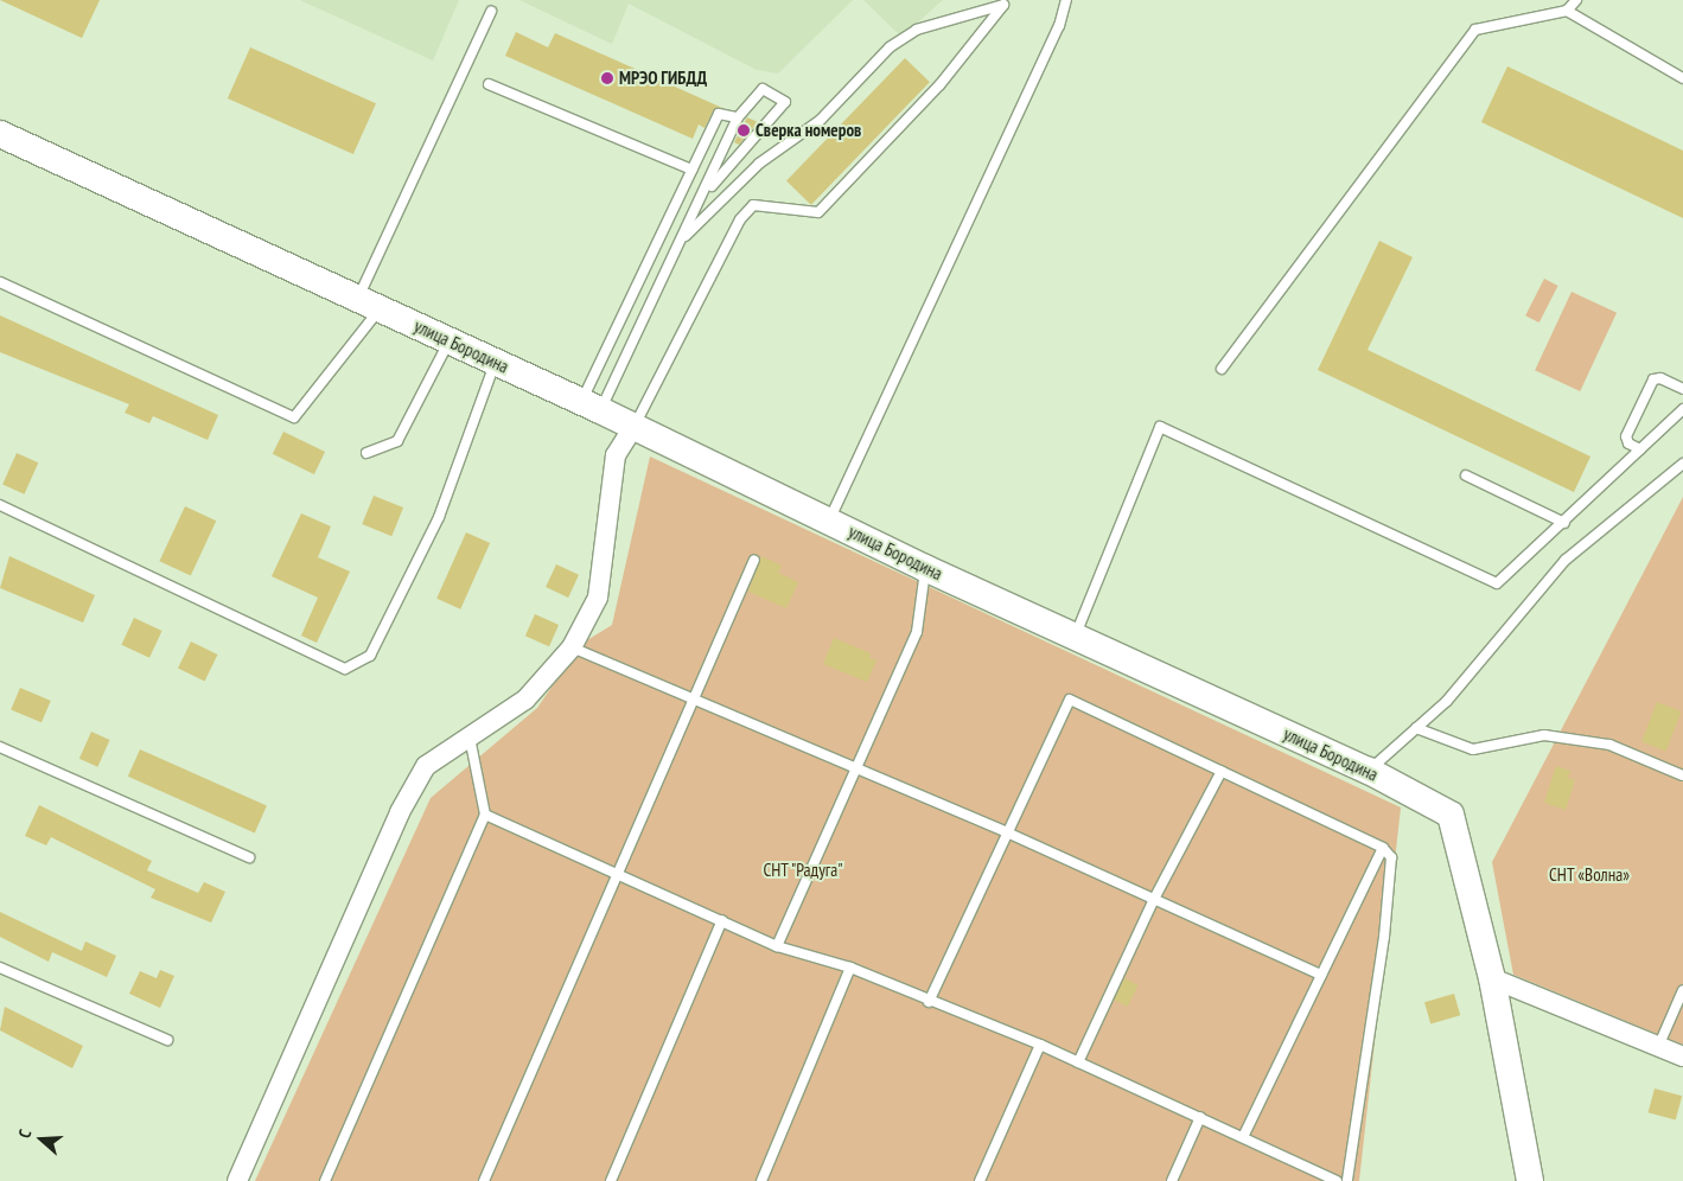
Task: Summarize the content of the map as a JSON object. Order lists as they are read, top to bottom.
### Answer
{
  "streets": {
    "main road": ["улица Бородина"]
  },
  "parks": ["СНТ \"Радуга\"", "СНТ «Волна»"],
  "places": ["МРЭО ГИБДД", "Сверка номеров"],
  "north": "left"
}
